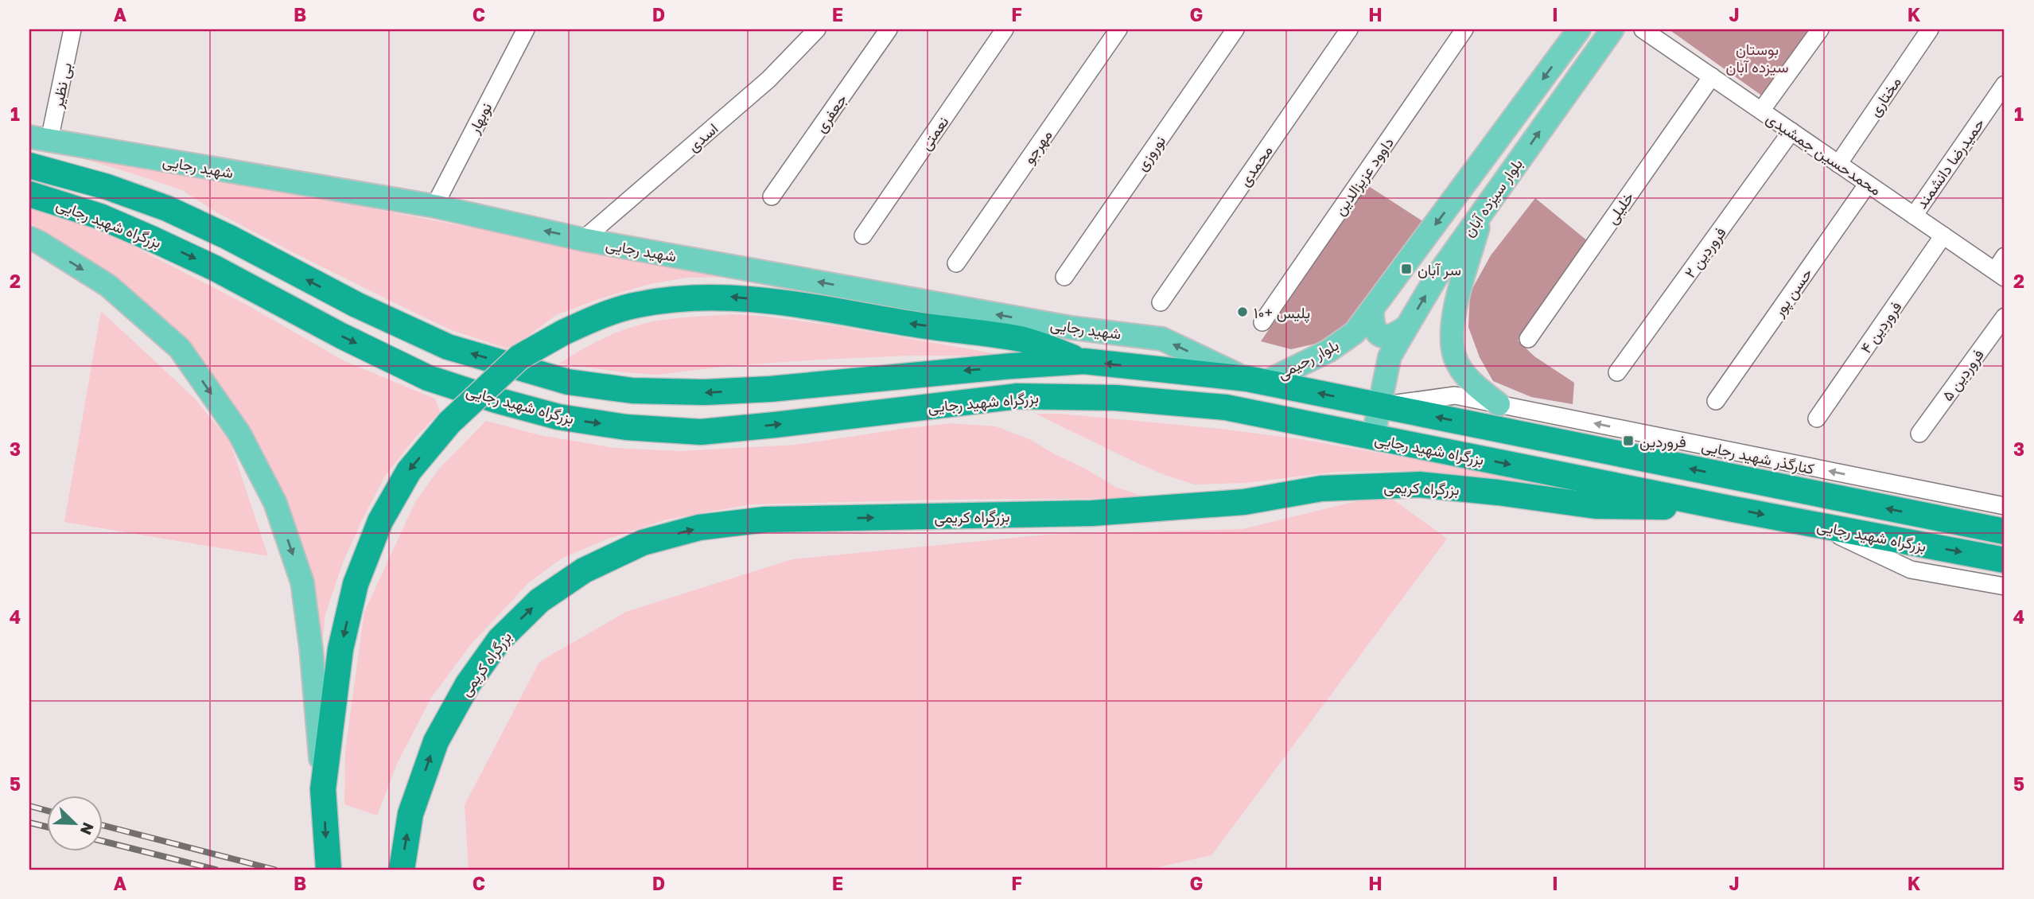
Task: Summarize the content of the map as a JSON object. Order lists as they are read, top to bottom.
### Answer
{
  "streets": {
    "highway": ["بزرگراه شهید رجایی", "بزرگراه کریمی"],
    "main road": ["شهید رجایی", "بلوار سیزده آبان", "بلوار رحیمی"],
    "street": [
      "بی نظیر",
      "مختاری",
      "جعفری",
      "نوبهار",
      "نعمتی",
      "اسدی",
      "مهرجو",
      "نوروزی",
      "محمدحسین جمشیدی",
      "حمیدرضا دانشمند",
      "محمدی",
      "داوود عزیزالدین",
      "خلیلی",
      "فروردین ۲",
      "حسن پور",
      "فروردین ۴",
      "فروردین ۵",
      "کنارگذر شهید رجایی"
    ]
  },
  "crossings": [
    ["بی نظیر", "شهید رجایی"],
    ["مختاری", "محمدحسین جمشیدی"],
    ["نوبهار", "شهید رجایی"],
    ["اسدی", "شهید رجایی"],
    ["محمدحسین جمشیدی", "حمیدرضا دانشمند"],
    ["محمدحسین جمشیدی", "خلیلی"],
    ["محمدحسین جمشیدی", "فروردین ۲"],
    ["محمدحسین جمشیدی", "حسن پور"],
    ["محمدحسین جمشیدی", "فروردین ۴"],
    ["شهید رجایی", "بزرگراه شهید رجایی"],
    ["شهید رجایی", "بلوار رحیمی"],
    ["بلوار سیزده آبان", "بزرگراه شهید رجایی"],
    ["بلوار سیزده آبان", "بلوار رحیمی"],
    ["بلوار سیزده آبان", "کنارگذر شهید رجایی"],
    ["بزرگراه شهید رجایی", "بلوار رحیمی"],
    ["بزرگراه شهید رجایی", "کنارگذر شهید رجایی"],
    ["بزرگراه شهید رجایی", "بزرگراه کریمی"]
  ],
  "one_way": ["شهید رجایی", "بزرگراه کریمی"],
  "parks": ["بوستان سیزده آبان"],
  "places": {
    "transit": ["سر آبان", "فروردین"],
    "other": ["پلیس +۱۰"]
  },
  "north": "bottom right",
  "grid": {
    "columns": [
      "A",
      "B",
      "C",
      "D",
      "E",
      "F",
      "G",
      "H",
      "I",
      "J",
      "K"
    ],
    "rows": [
      "1",
      "2",
      "3",
      "4",
      "5"
    ]
  }
}
